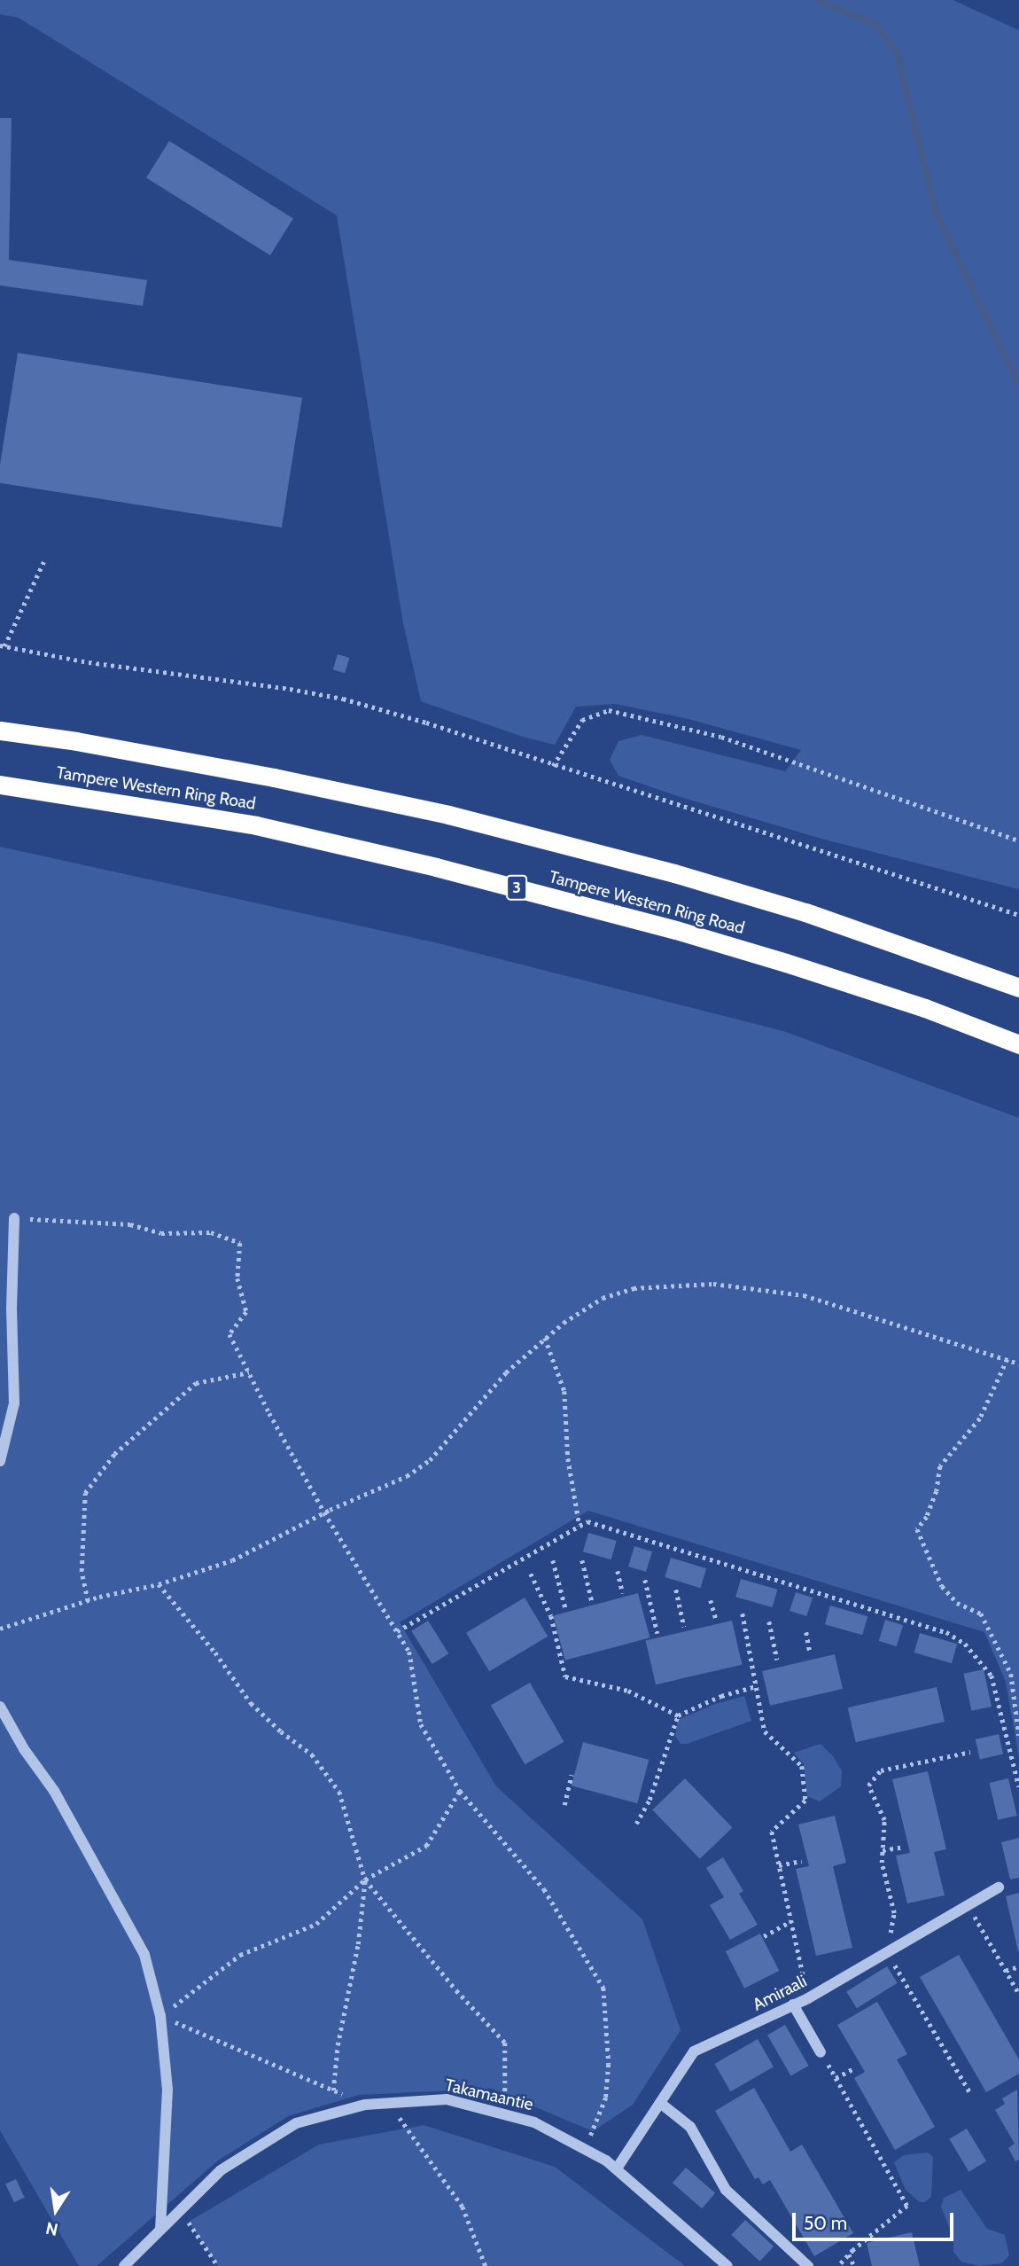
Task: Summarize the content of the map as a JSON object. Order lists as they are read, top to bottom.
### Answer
{
  "streets": {
    "highway": ["Tampere Western Ring Road", "3"],
    "street": ["Amiraali", "Takamaantie"]
  },
  "crossings": [
    ["Amiraali", "Takamaantie"]
  ],
  "scale_bar": "50 m",
  "north": "bottom"
}
